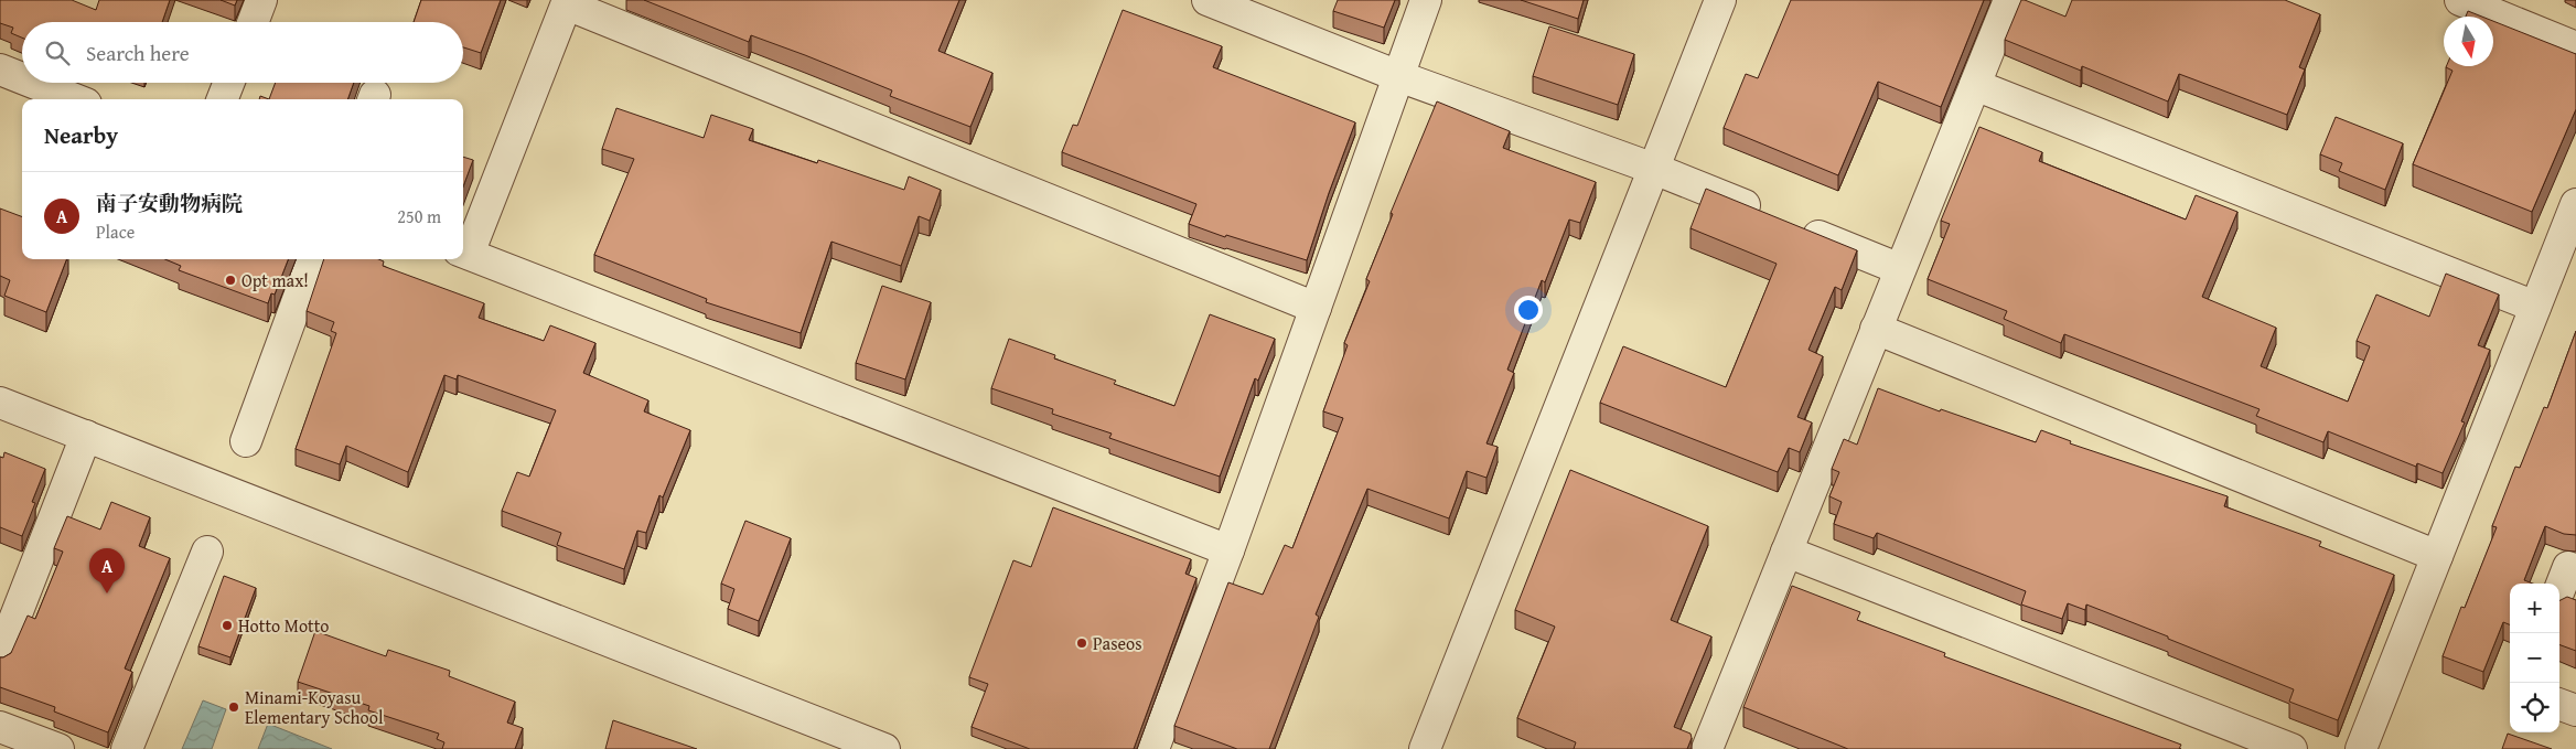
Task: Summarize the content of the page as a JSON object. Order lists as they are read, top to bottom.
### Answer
{
  "places": [
    "Opt max!",
    "Hotto Motto",
    "Paseos",
    "Minami-Koyasu Elementary School"
  ],
  "north": "bottom",
  "page": {
    "search": "Search here",
    "heading": "Nearby",
    "list": [
      {
        "mark": "A",
        "name": "南子安動物病院",
        "note": "Place",
        "value": "250 m"
      }
    ],
    "pins": "A",
    "map_buttons": ["+", "−"]
  }
}
